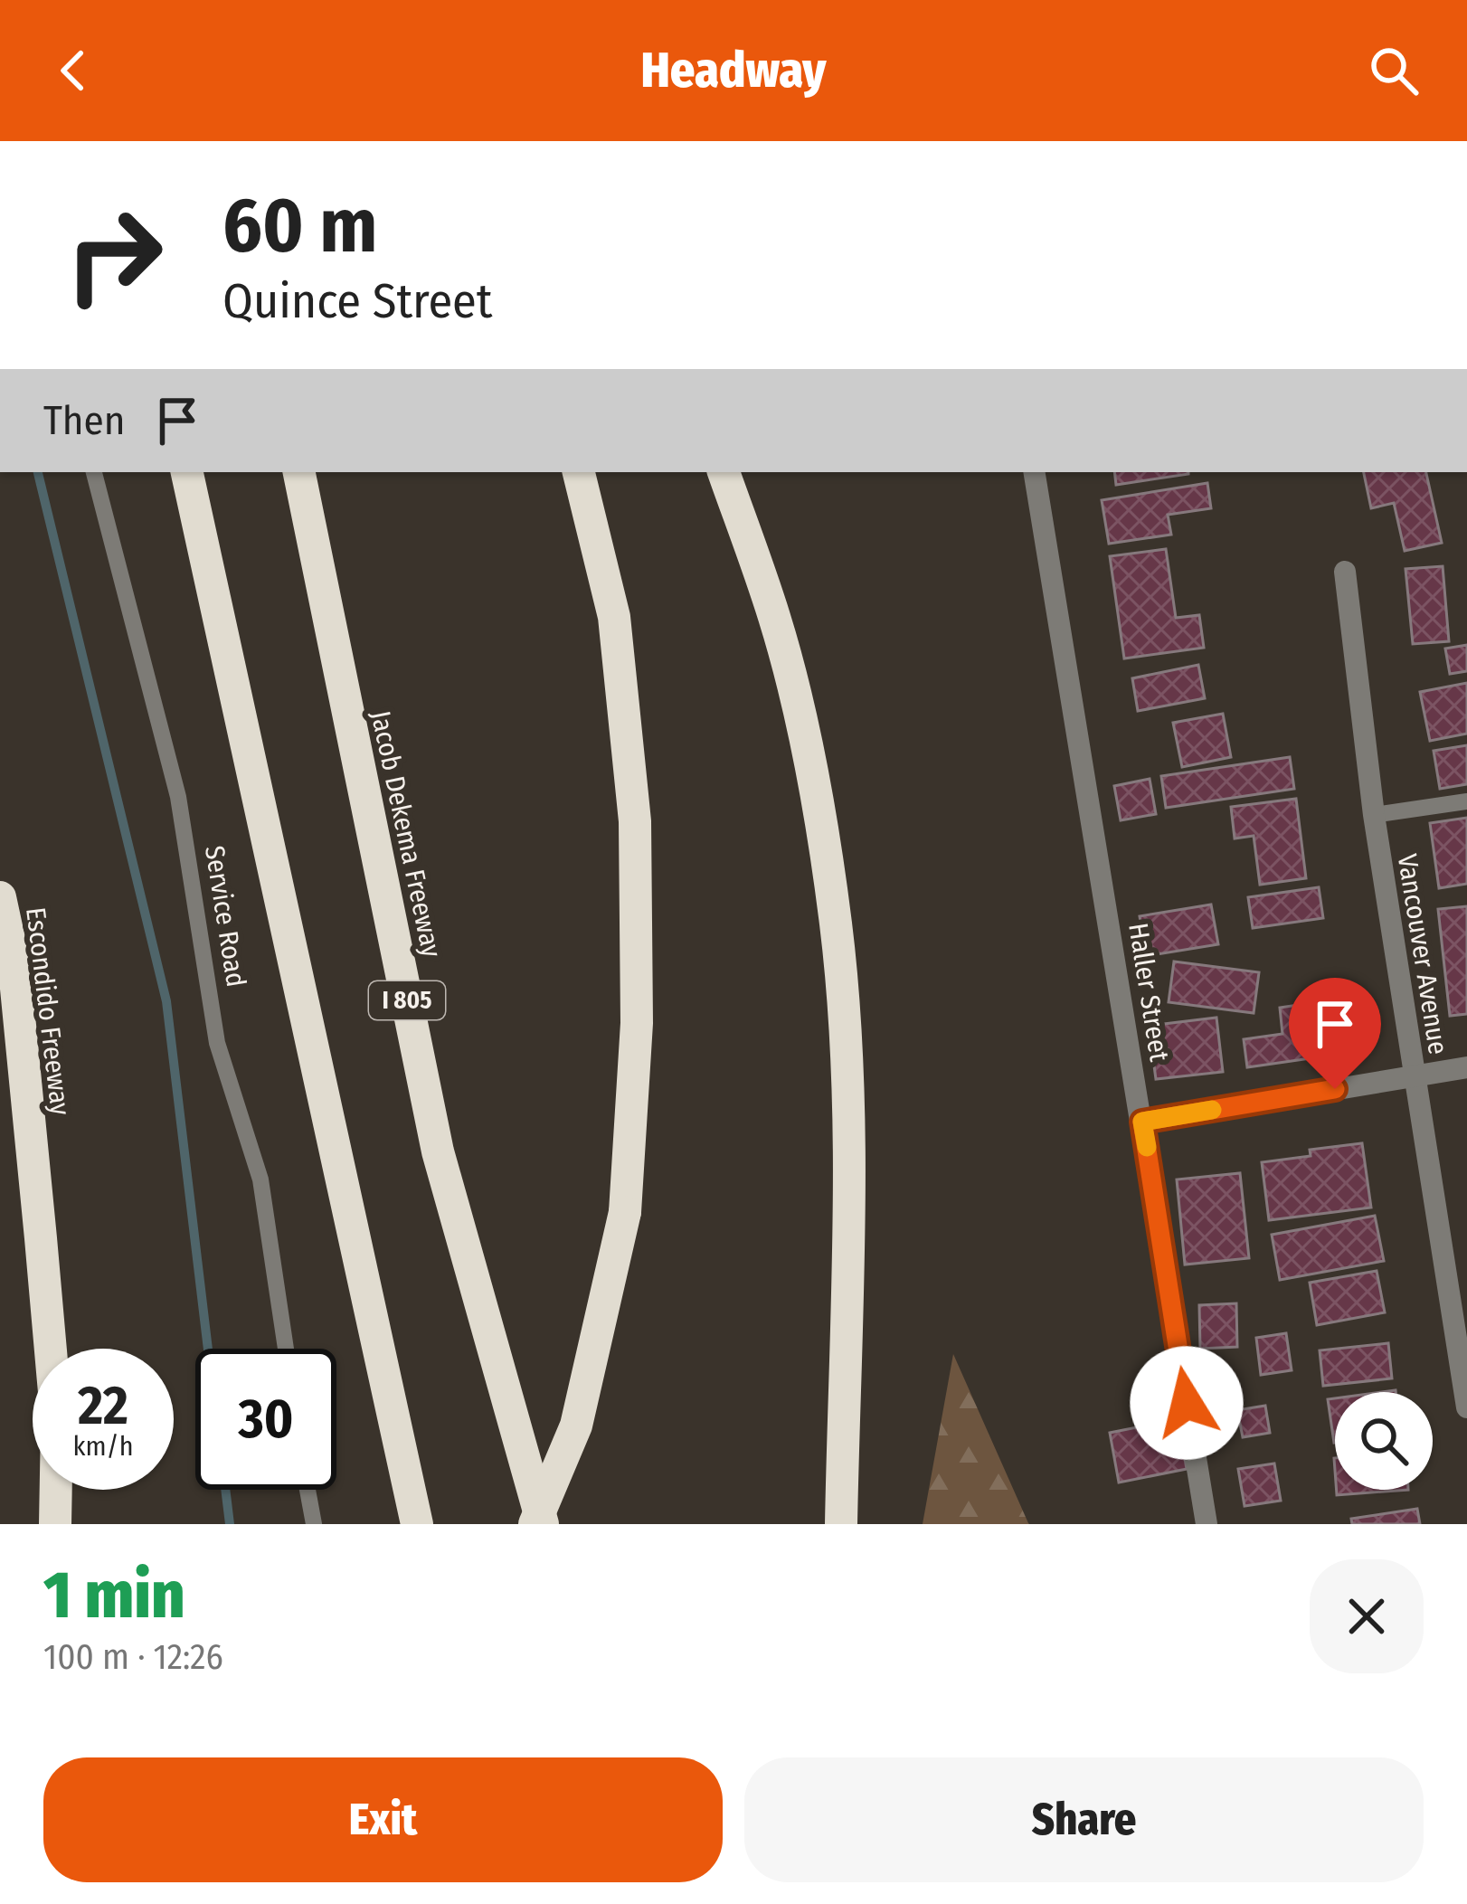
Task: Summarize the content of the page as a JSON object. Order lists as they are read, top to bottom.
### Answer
{
  "streets": {
    "highway": ["Jacob Dekema Freeway", "I 805", "Escondido Freeway"],
    "street": ["Vancouver Avenue", "Haller Street"],
    "lane": ["Service Road"]
  },
  "page": {
    "header": "Headway",
    "turn": ["60 m", "Quince Street"],
    "then": "Then",
    "speed": "22 km/h",
    "limit": "30",
    "heading": ["1 min", "100 m · 12:26"],
    "buttons": ["Exit", "Share"]
  }
}
